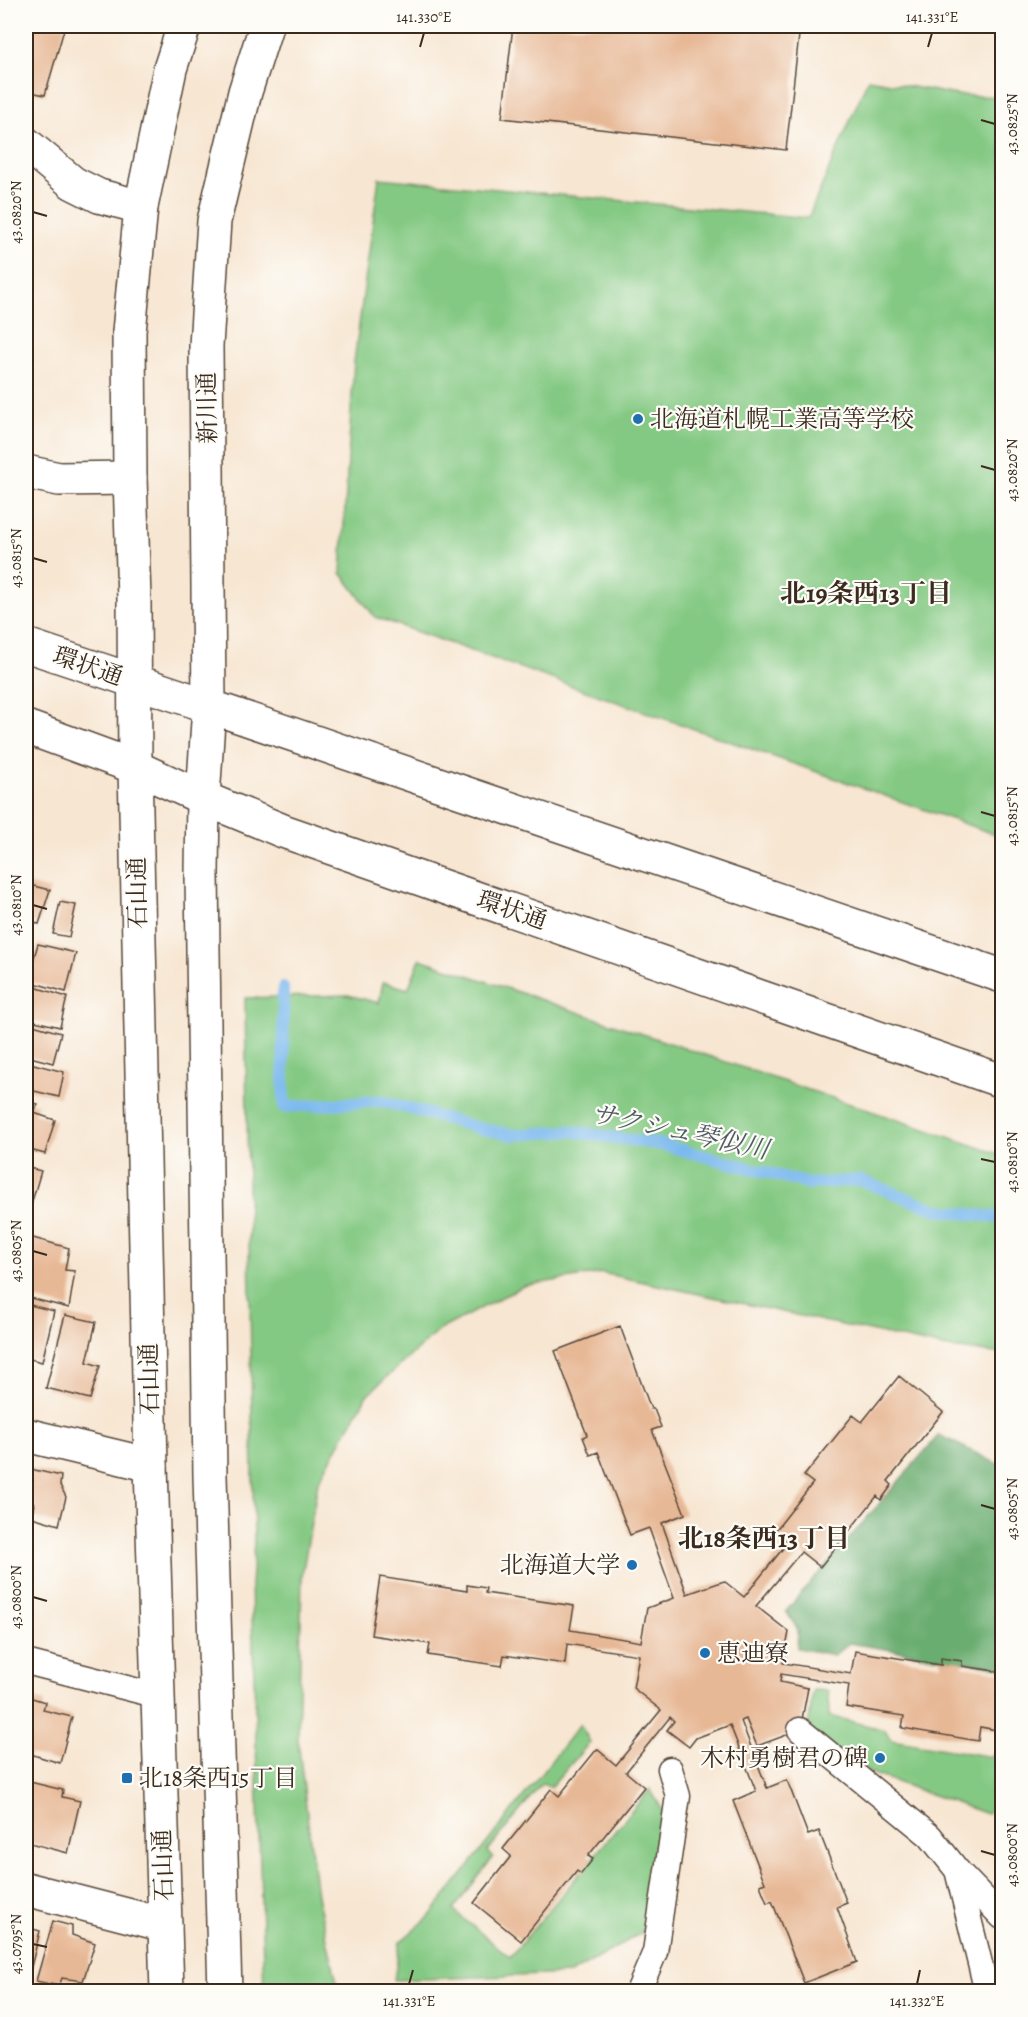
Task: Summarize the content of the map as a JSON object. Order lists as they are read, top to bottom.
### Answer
{
  "streets": {
    "street": ["新川通", "環状通", "石山通"]
  },
  "crossings": [
    ["新川通", "環状通"],
    ["環状通", "石山通"]
  ],
  "districts": ["北19条西13丁目", "北18条西13丁目"],
  "water": ["サクシュ琴似川"],
  "places": {
    "other": [
      "北海道札幌工業高等学校",
      "北海道大学",
      "恵迪寮",
      "木村勇樹君の碑"
    ],
    "transit": ["北18条西15丁目"]
  },
  "coordinates": [
    "141.330°E",
    "141.331°E",
    "43.0825°N",
    "43.0820°N",
    "43.0815°N",
    "43.0810°N",
    "43.0805°N",
    "43.0800°N",
    "43.0795°N",
    "141.332°E"
  ]
}
